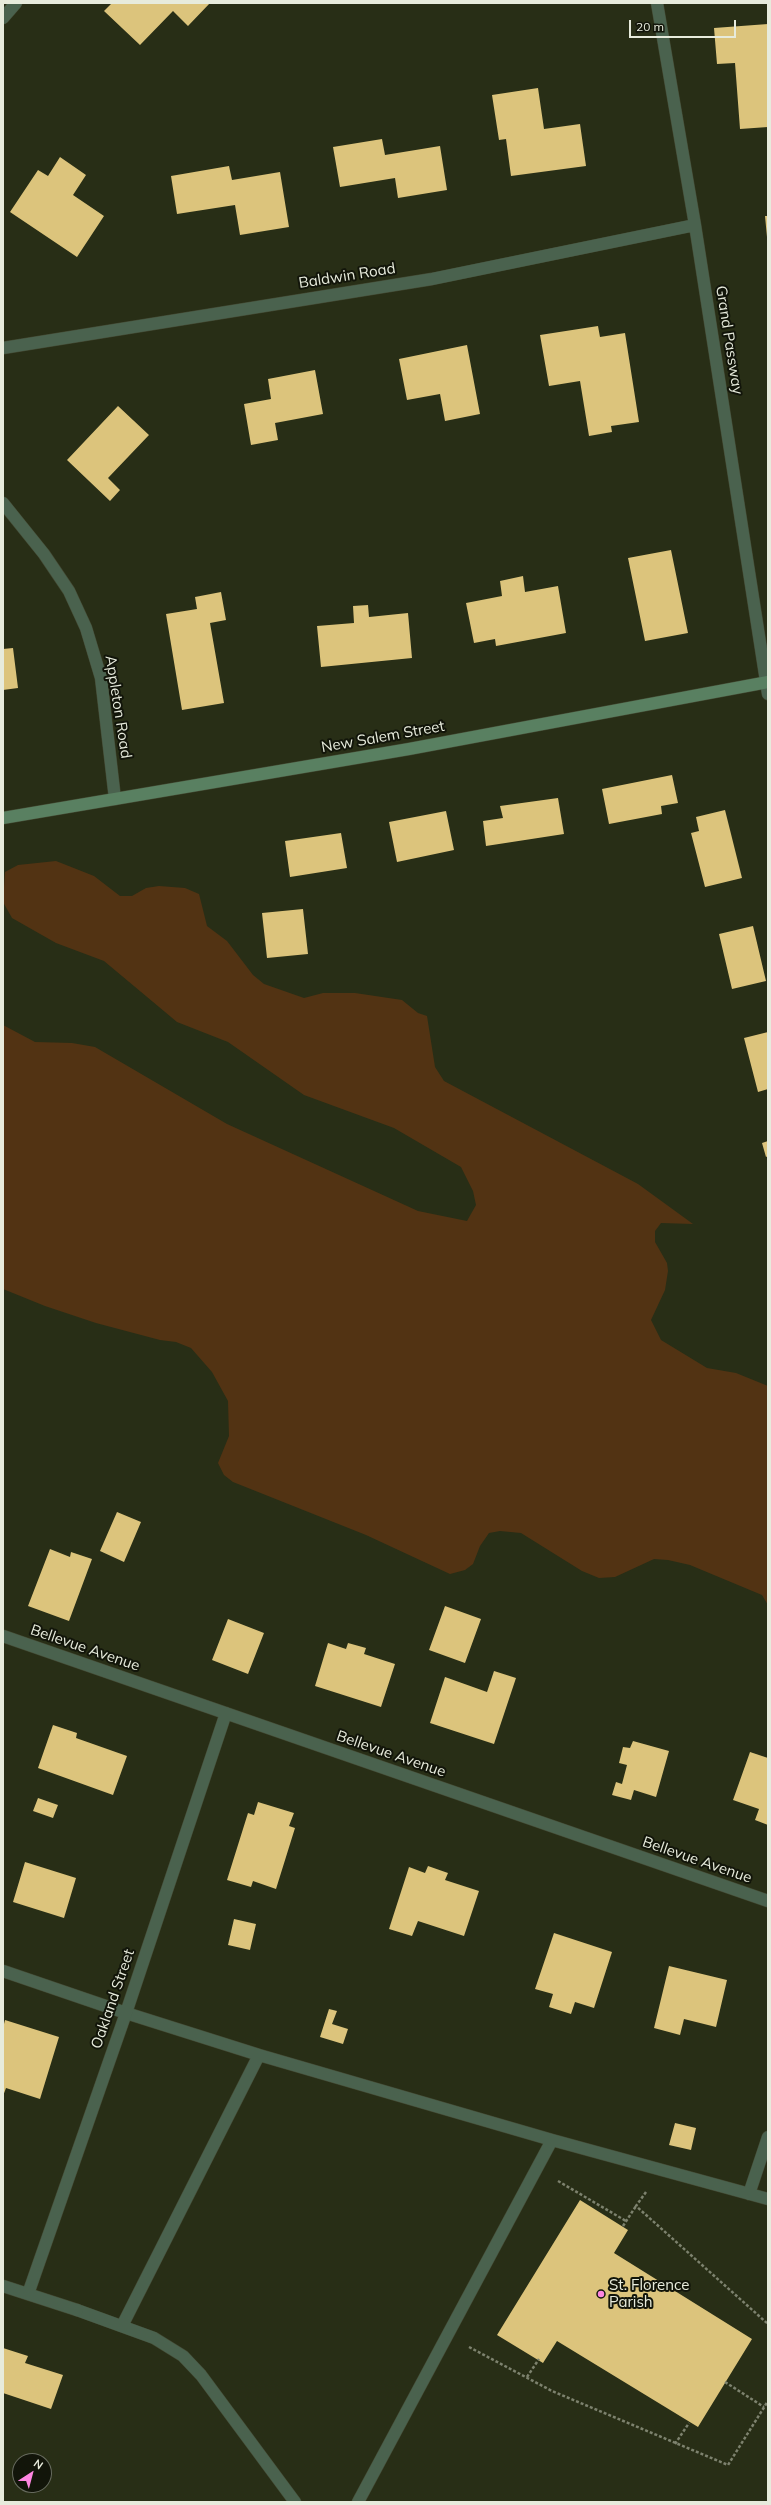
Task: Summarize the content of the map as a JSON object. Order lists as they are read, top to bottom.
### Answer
{
  "streets": {
    "street": [
      "Baldwin Road",
      "Grand Passway",
      "Appleton Road",
      "New Salem Street",
      "Bellevue Avenue",
      "Oakland Street"
    ]
  },
  "crossings": [
    ["Baldwin Road", "Grand Passway"],
    ["Grand Passway", "New Salem Street"],
    ["Appleton Road", "New Salem Street"],
    ["Bellevue Avenue", "Oakland Street"]
  ],
  "places": ["St. Florence Parish"],
  "scale_bar": "20 m",
  "north": "top right"
}
